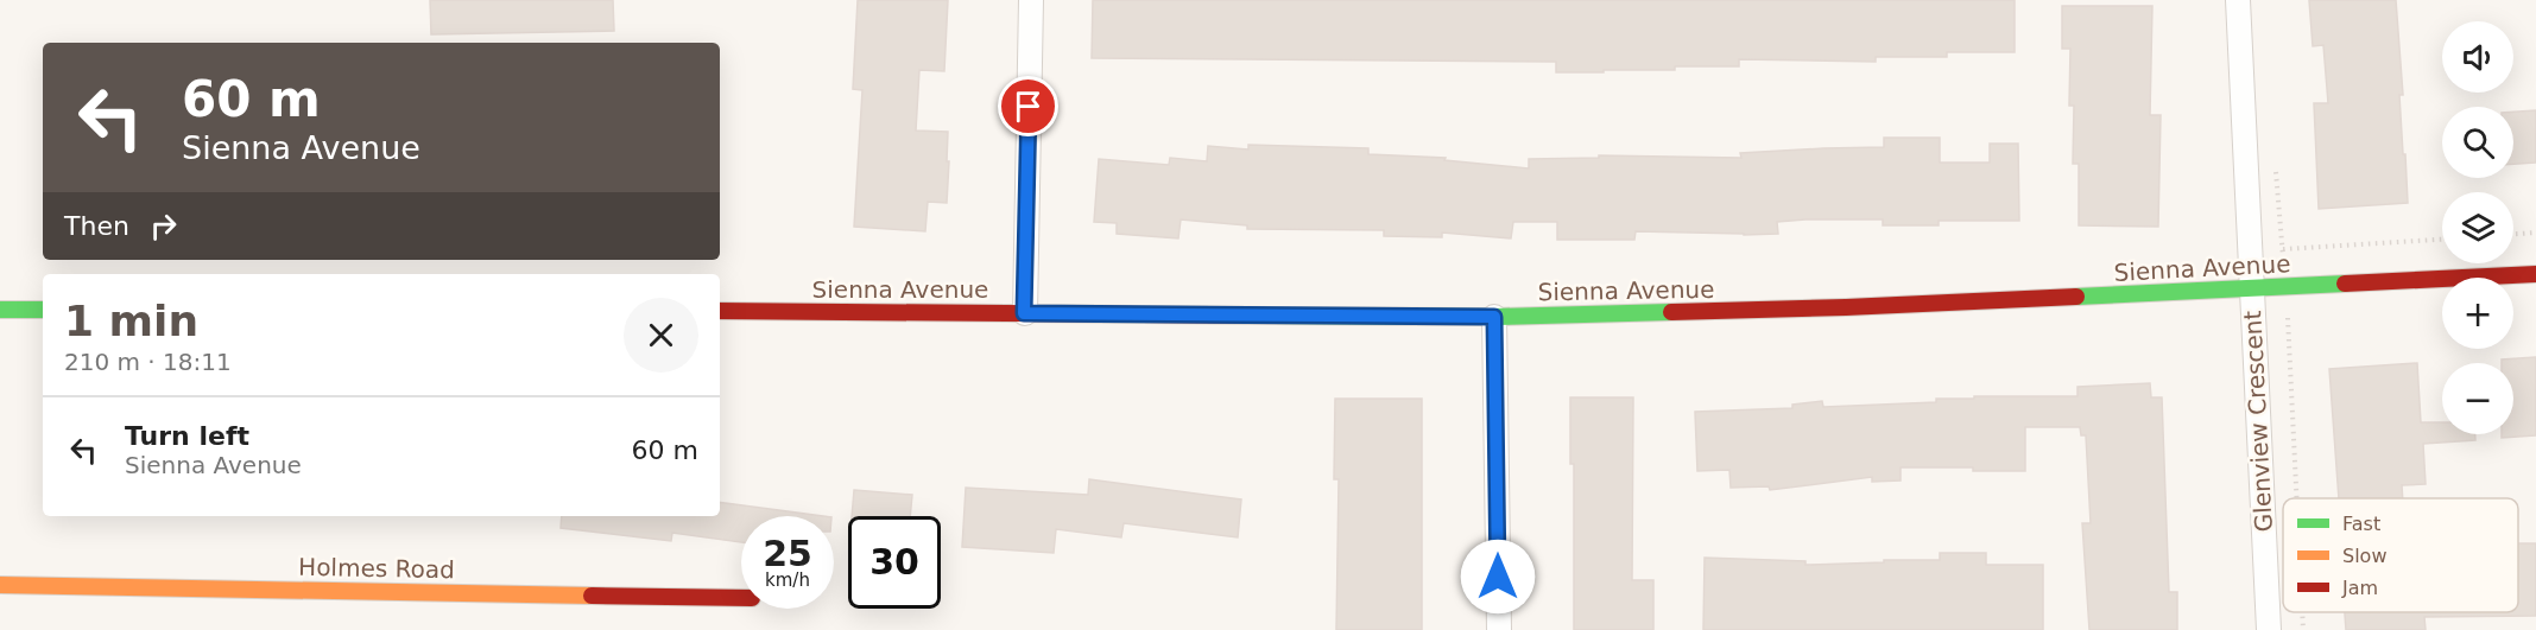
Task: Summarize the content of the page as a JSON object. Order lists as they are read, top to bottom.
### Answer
{
  "streets": {
    "street": ["Sienna Avenue", "Glenview Crescent", "Holmes Road"]
  },
  "crossings": [
    ["Sienna Avenue", "Glenview Crescent"]
  ],
  "legend": ["Fast", "Slow", "Jam"],
  "page": {
    "map_buttons": ["+", "−"],
    "turn": ["60 m", "Sienna Avenue"],
    "then": "Then",
    "heading": ["1 min", "210 m · 18:11"],
    "list": [
      {
        "name": "Turn left",
        "note": "Sienna Avenue",
        "value": "60 m"
      }
    ],
    "speed": "25 km/h",
    "limit": "30"
  }
}
